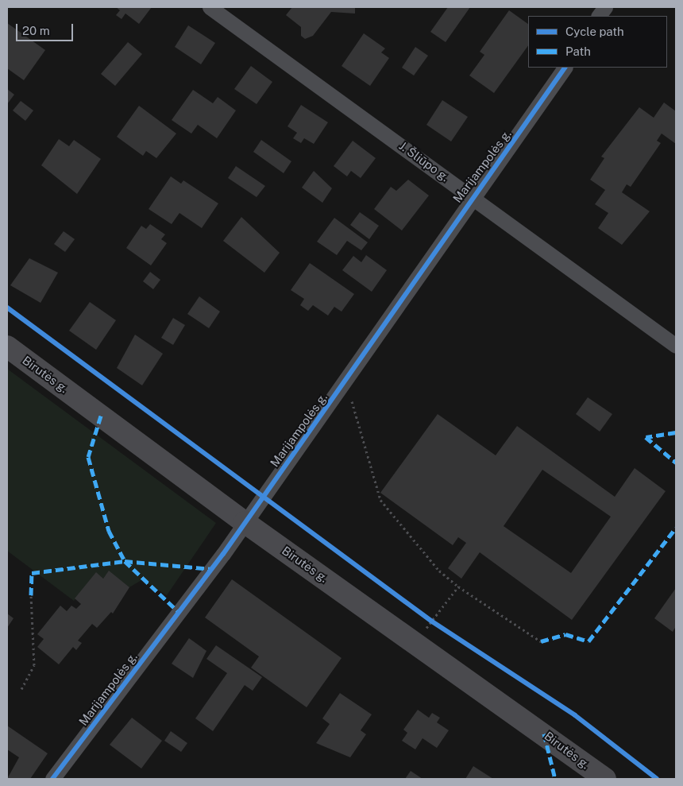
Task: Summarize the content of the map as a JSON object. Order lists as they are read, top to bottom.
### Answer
{
  "streets": {
    "street": ["J. Šliūpo g.", "Marijampolės g.", "Birutės g."]
  },
  "crossings": [
    ["J. Šliūpo g.", "Marijampolės g."],
    ["Marijampolės g.", "Birutės g."]
  ],
  "legend": ["Cycle path", "Path"],
  "scale_bar": "20 m"
}
